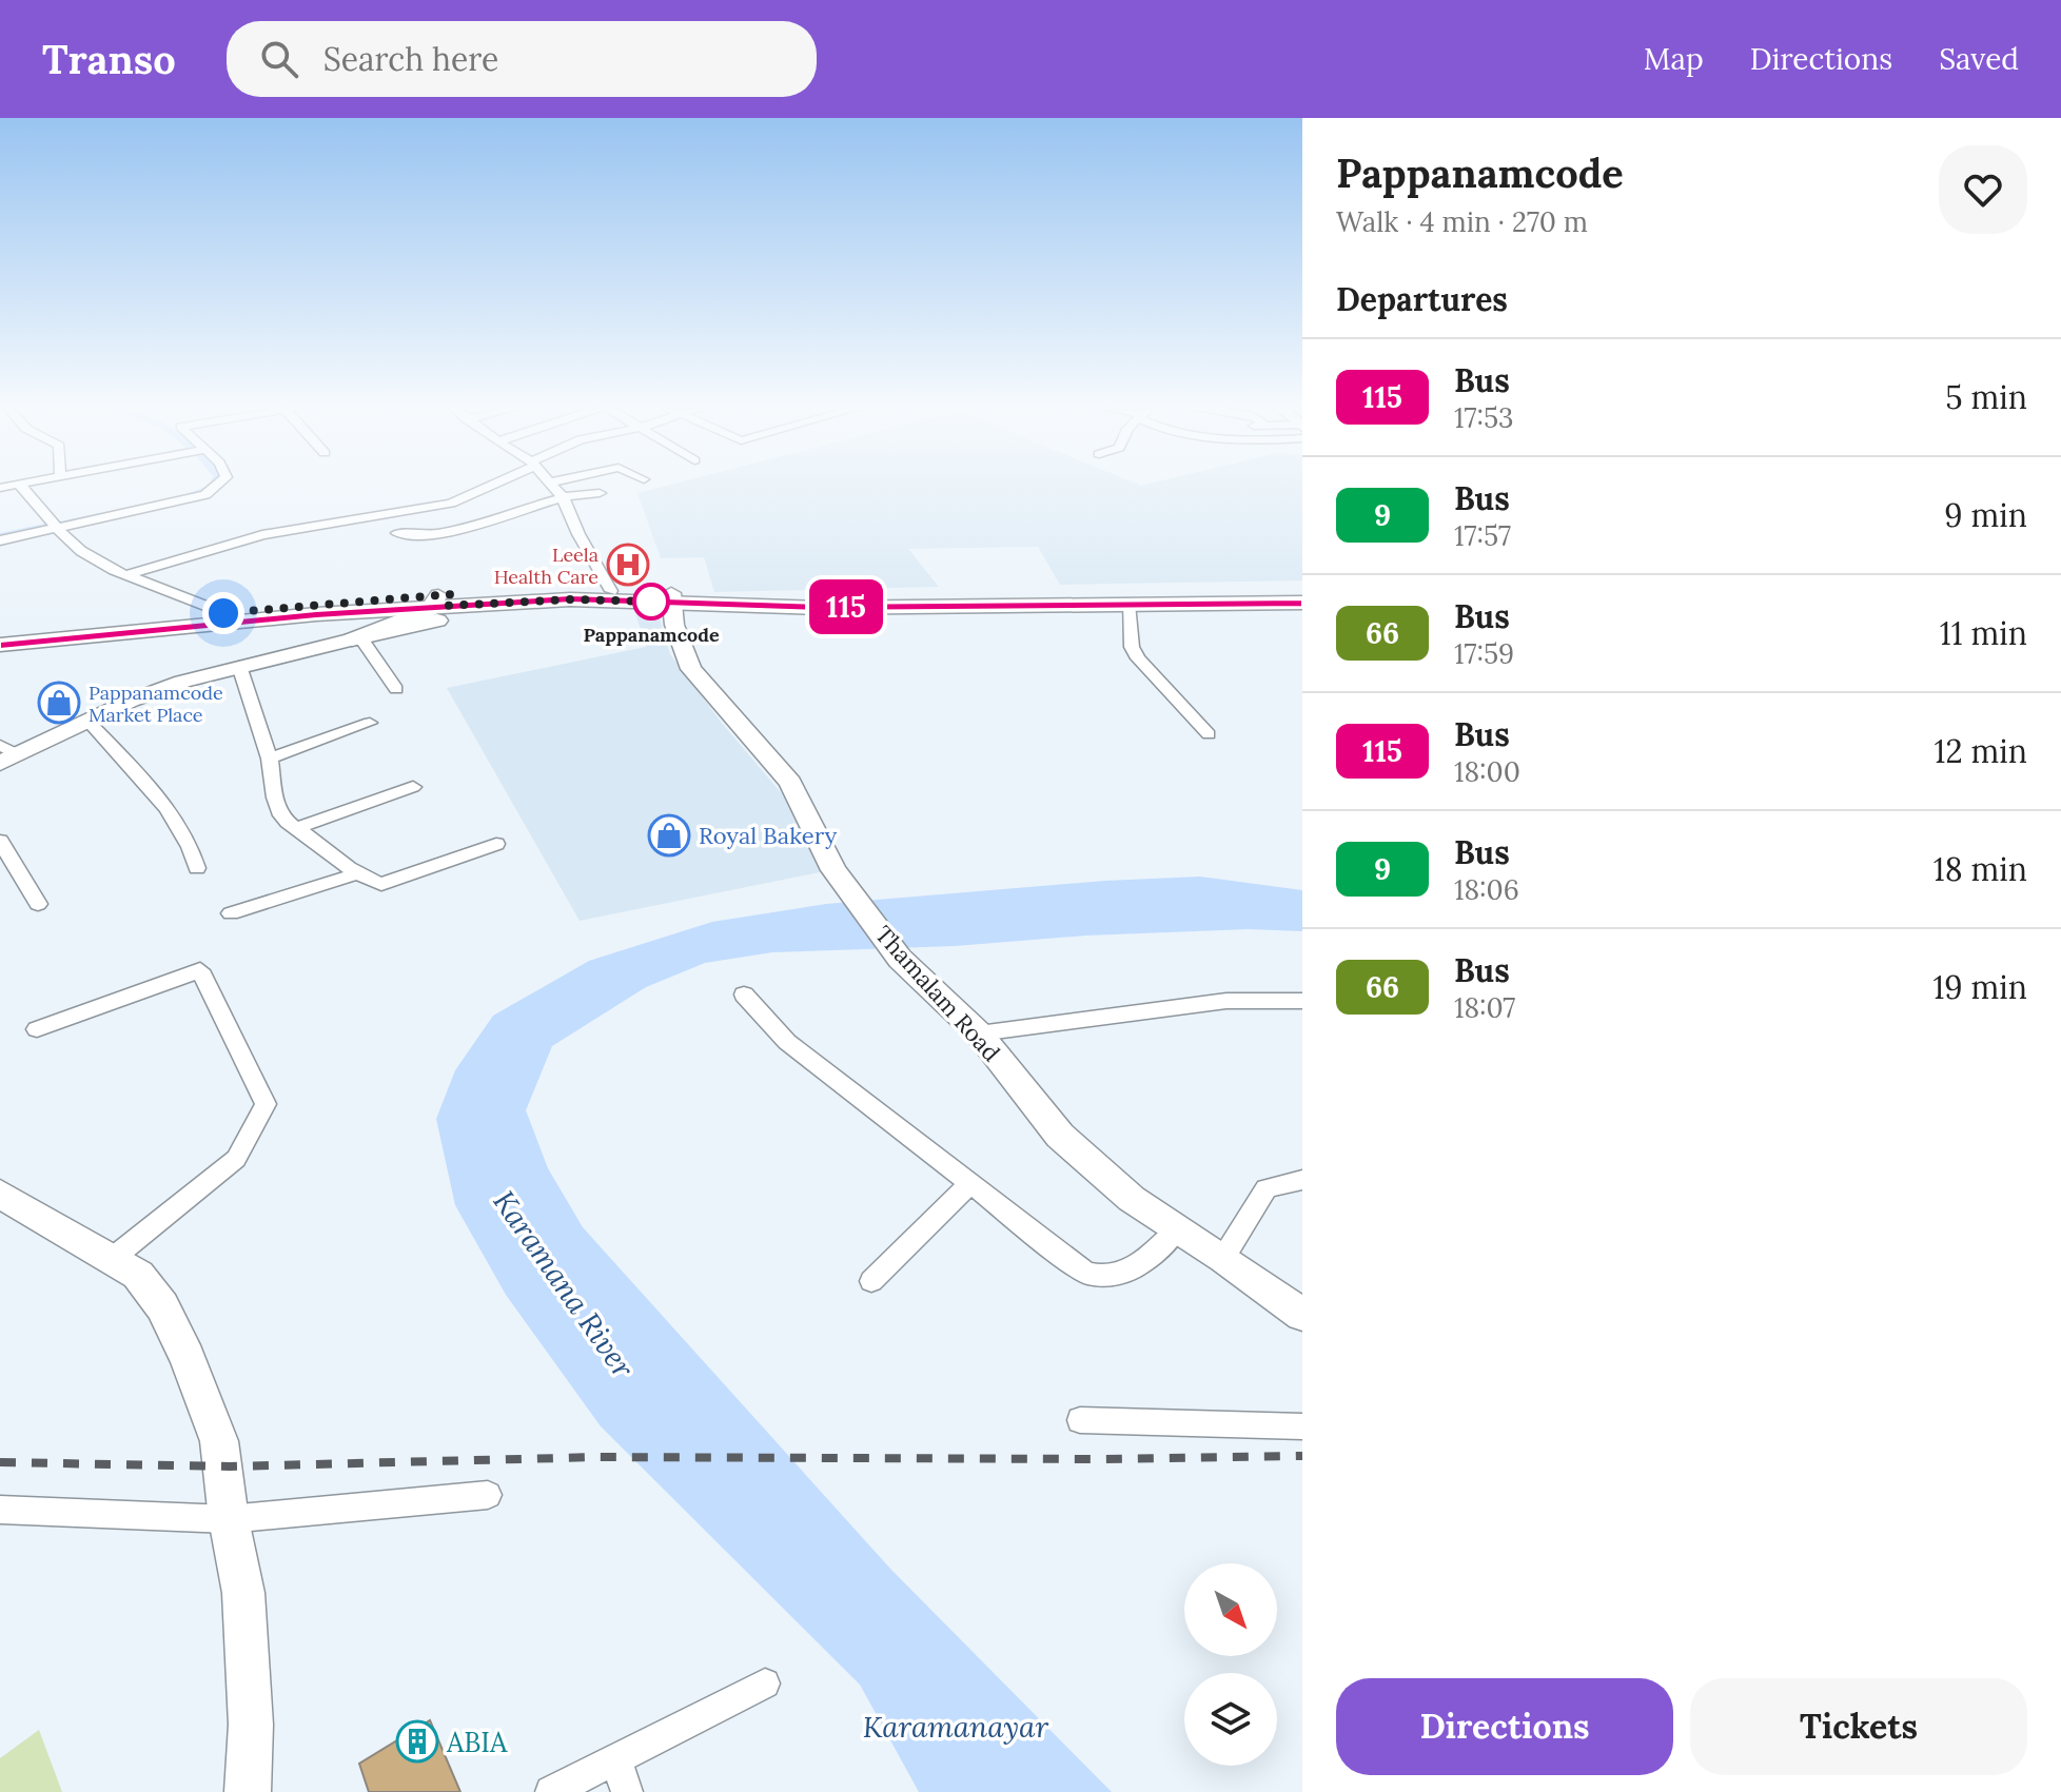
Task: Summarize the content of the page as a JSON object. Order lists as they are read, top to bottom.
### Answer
{
  "streets": {
    "street": ["Thamalam Road"]
  },
  "water": ["Karamana River", "Karamanayar"],
  "places": {
    "hospital": ["Leela Health Care"],
    "other": ["Pappanamcode"],
    "shop": ["Pappanamcode Market Place", "Royal Bakery"],
    "building": ["ABIA"]
  },
  "lines": ["bus line 115"],
  "north": "bottom right",
  "page": {
    "header": "Transo",
    "search": "Search here",
    "nav": ["Map", "Directions", "Saved"],
    "on_map": "115",
    "heading": [
      ["Pappanamcode", "Walk · 4 min · 270 m"],
      "Departures"
    ],
    "list": [
      {
        "mark": "115",
        "name": "Bus",
        "note": "17:53",
        "value": "5 min"
      },
      {
        "mark": "9",
        "name": "Bus",
        "note": "17:57",
        "value": "9 min"
      },
      {
        "mark": "66",
        "name": "Bus",
        "note": "17:59",
        "value": "11 min"
      },
      {
        "mark": "115",
        "name": "Bus",
        "note": "18:00",
        "value": "12 min"
      },
      {
        "mark": "9",
        "name": "Bus",
        "note": "18:06",
        "value": "18 min"
      },
      {
        "mark": "66",
        "name": "Bus",
        "note": "18:07",
        "value": "19 min"
      }
    ],
    "buttons": ["Directions", "Tickets"]
  }
}
